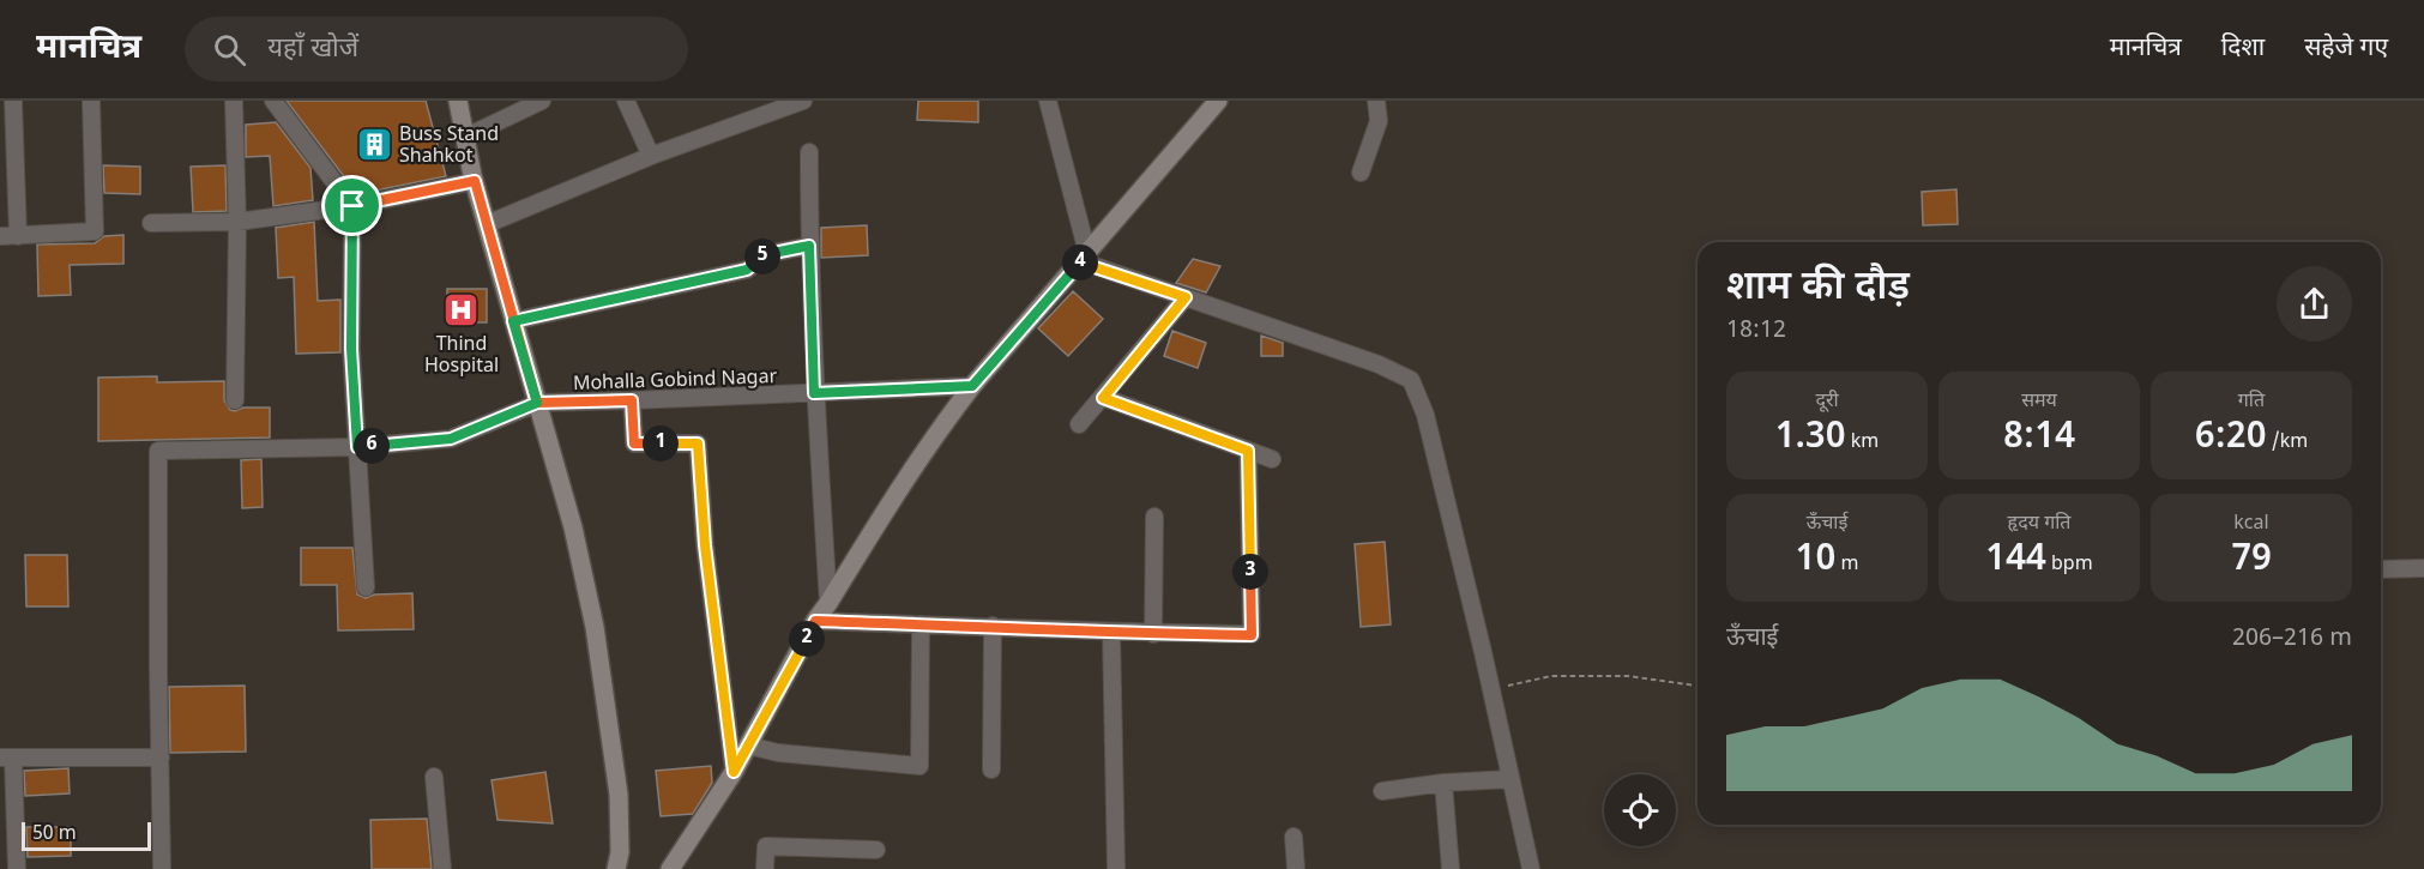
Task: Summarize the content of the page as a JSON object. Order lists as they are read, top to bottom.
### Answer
{
  "streets": {
    "street": ["Mohalla Gobind Nagar"]
  },
  "places": {
    "building": ["Buss Stand Shahkot"],
    "hospital": ["Thind Hospital"]
  },
  "scale_bar": "50 m",
  "page": {
    "header": "मानचित्र",
    "search": "यहाँ खोजें",
    "nav": ["मानचित्र", "दिशा", "सहेजे गए"],
    "pins": [
      "5",
      "4",
      "1",
      "6",
      "3",
      "2"
    ],
    "heading": ["शाम की दौड़", "18:12"],
    "stats": [
      ["दूरी", "1.30 km"],
      ["समय", "8:14"],
      ["गति", "6:20 /km"],
      ["ऊँचाई", "10 m"],
      ["हृदय गति", "144 bpm"],
      ["kcal", "79"]
    ],
    "chart": ["ऊँचाई", "206–216 m"],
    "scale": "50 m"
  }
}
